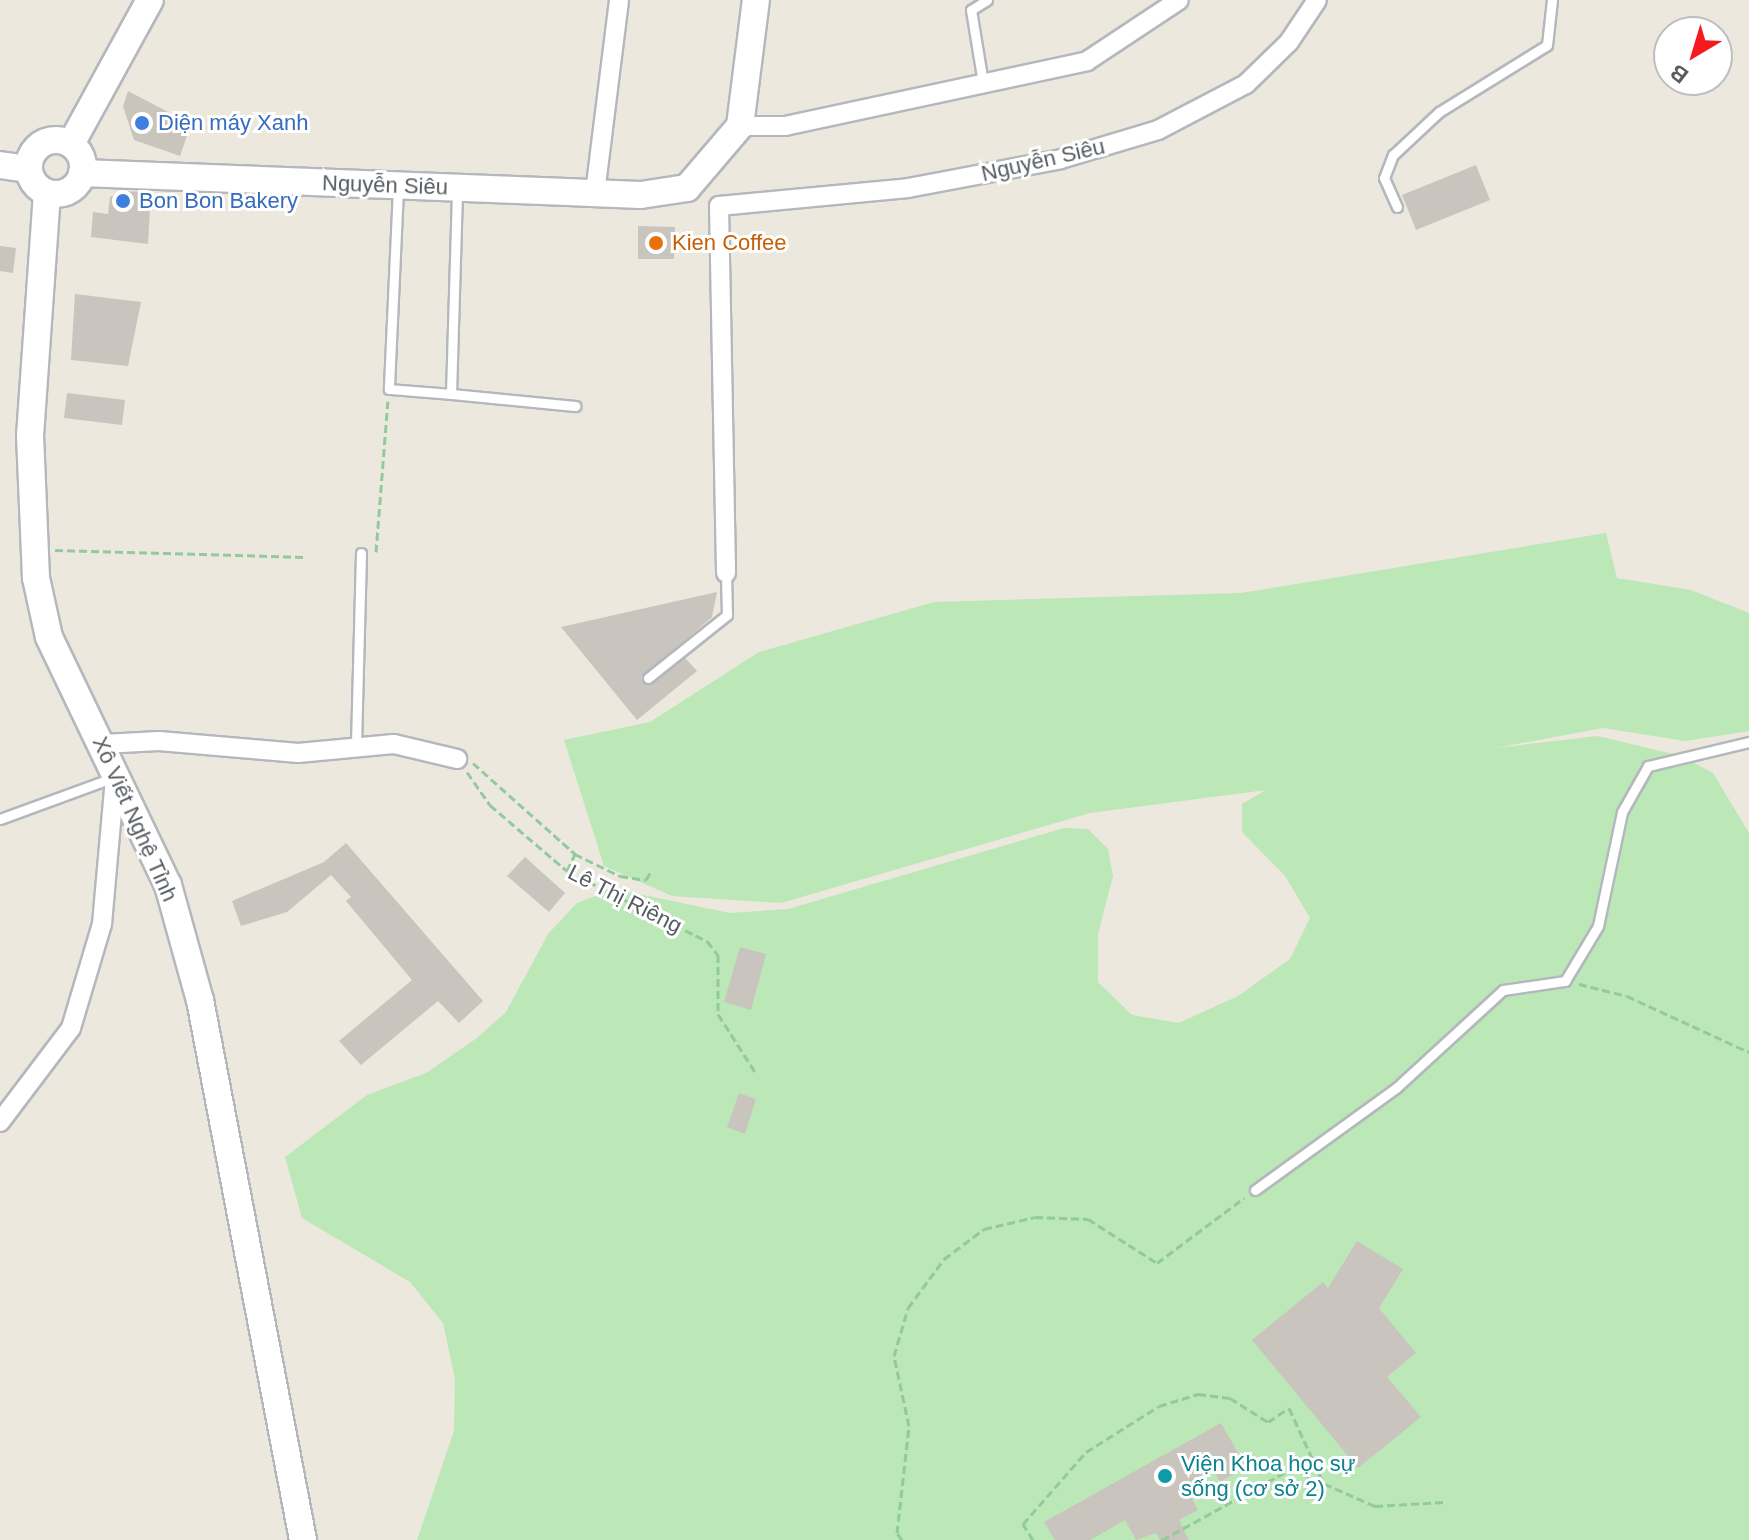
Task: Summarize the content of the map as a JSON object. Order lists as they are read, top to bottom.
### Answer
{
  "streets": {
    "main road": ["Nguyễn Siêu", "Xô Viết Nghệ Tỉnh"],
    "path": ["Lê Thị Riêng"]
  },
  "places": [
    "Diện máy Xanh",
    "Bon Bon Bakery",
    "Kien Coffee",
    "Viện Khoa học sự sống (cơ sở 2)"
  ],
  "north": "bottom left"
}
